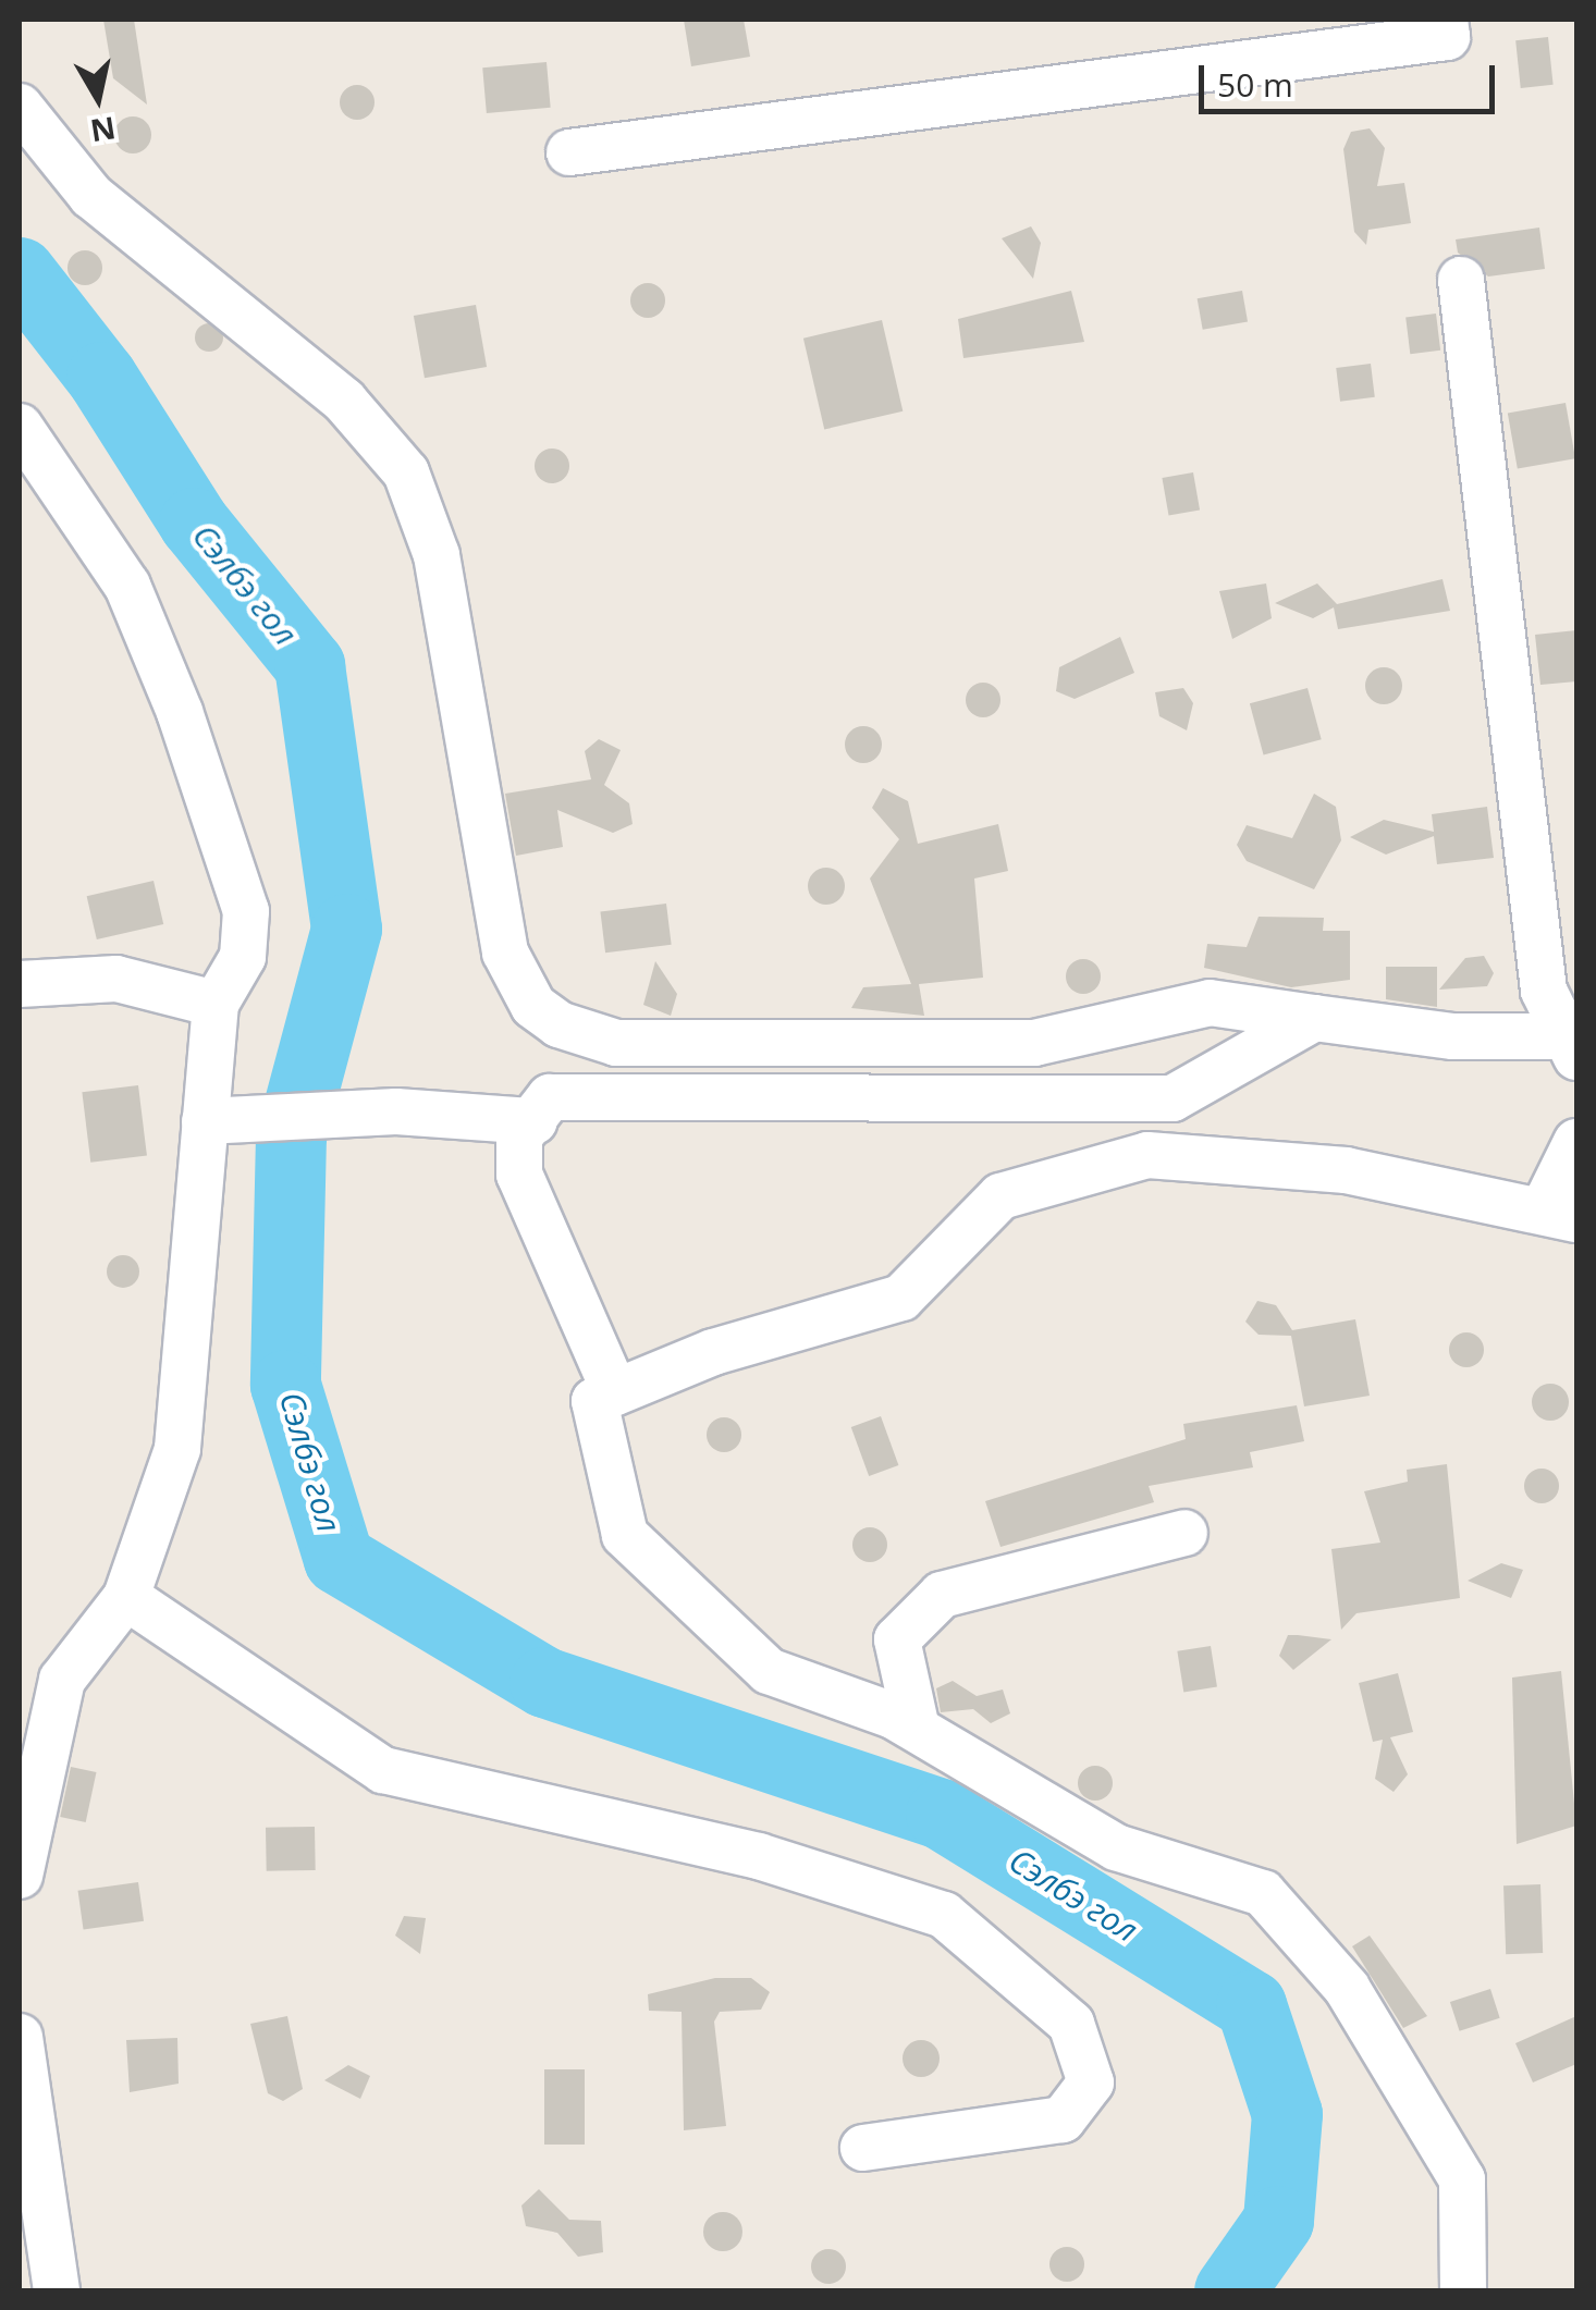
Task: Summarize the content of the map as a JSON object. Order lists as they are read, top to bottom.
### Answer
{
  "water": ["Сэлбэ гол"],
  "scale_bar": "50 m",
  "north": "bottom"
}
